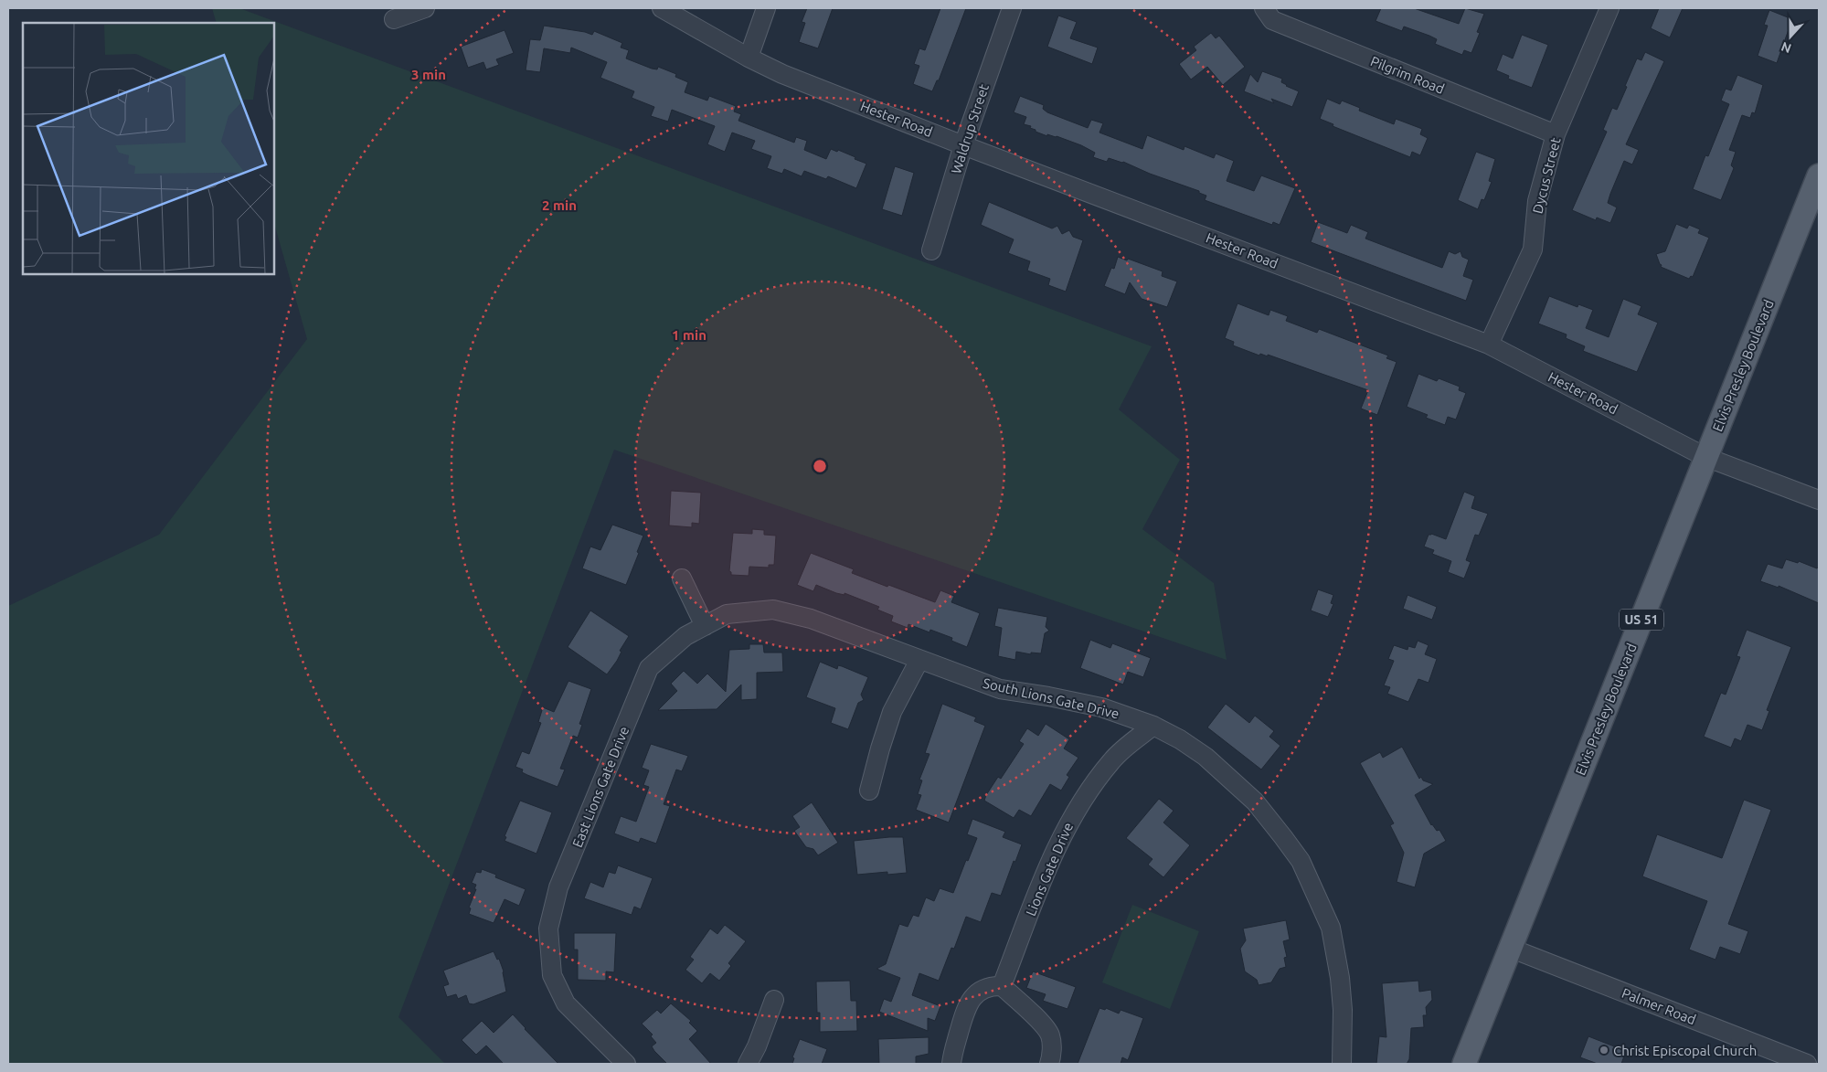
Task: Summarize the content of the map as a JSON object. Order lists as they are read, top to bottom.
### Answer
{
  "streets": {
    "main road": ["Elvis Presley Boulevard", "US 51"],
    "street": [
      "Pilgrim Road",
      "Hester Road",
      "Waldrup Street",
      "Dycus Street",
      "South Lions Gate Drive",
      "East Lions Gate Drive",
      "Lions Gate Drive",
      "Palmer Road"
    ]
  },
  "crossings": [
    ["Pilgrim Road", "Dycus Street"],
    ["Hester Road", "Waldrup Street"],
    ["Hester Road", "Dycus Street"],
    ["Hester Road", "Elvis Presley Boulevard"],
    ["Elvis Presley Boulevard", "Palmer Road"],
    ["South Lions Gate Drive", "East Lions Gate Drive"],
    ["South Lions Gate Drive", "Lions Gate Drive"]
  ],
  "places": ["Christ Episcopal Church"],
  "north": "bottom",
  "rings": ["3 min", "2 min", "1 min"]
}
